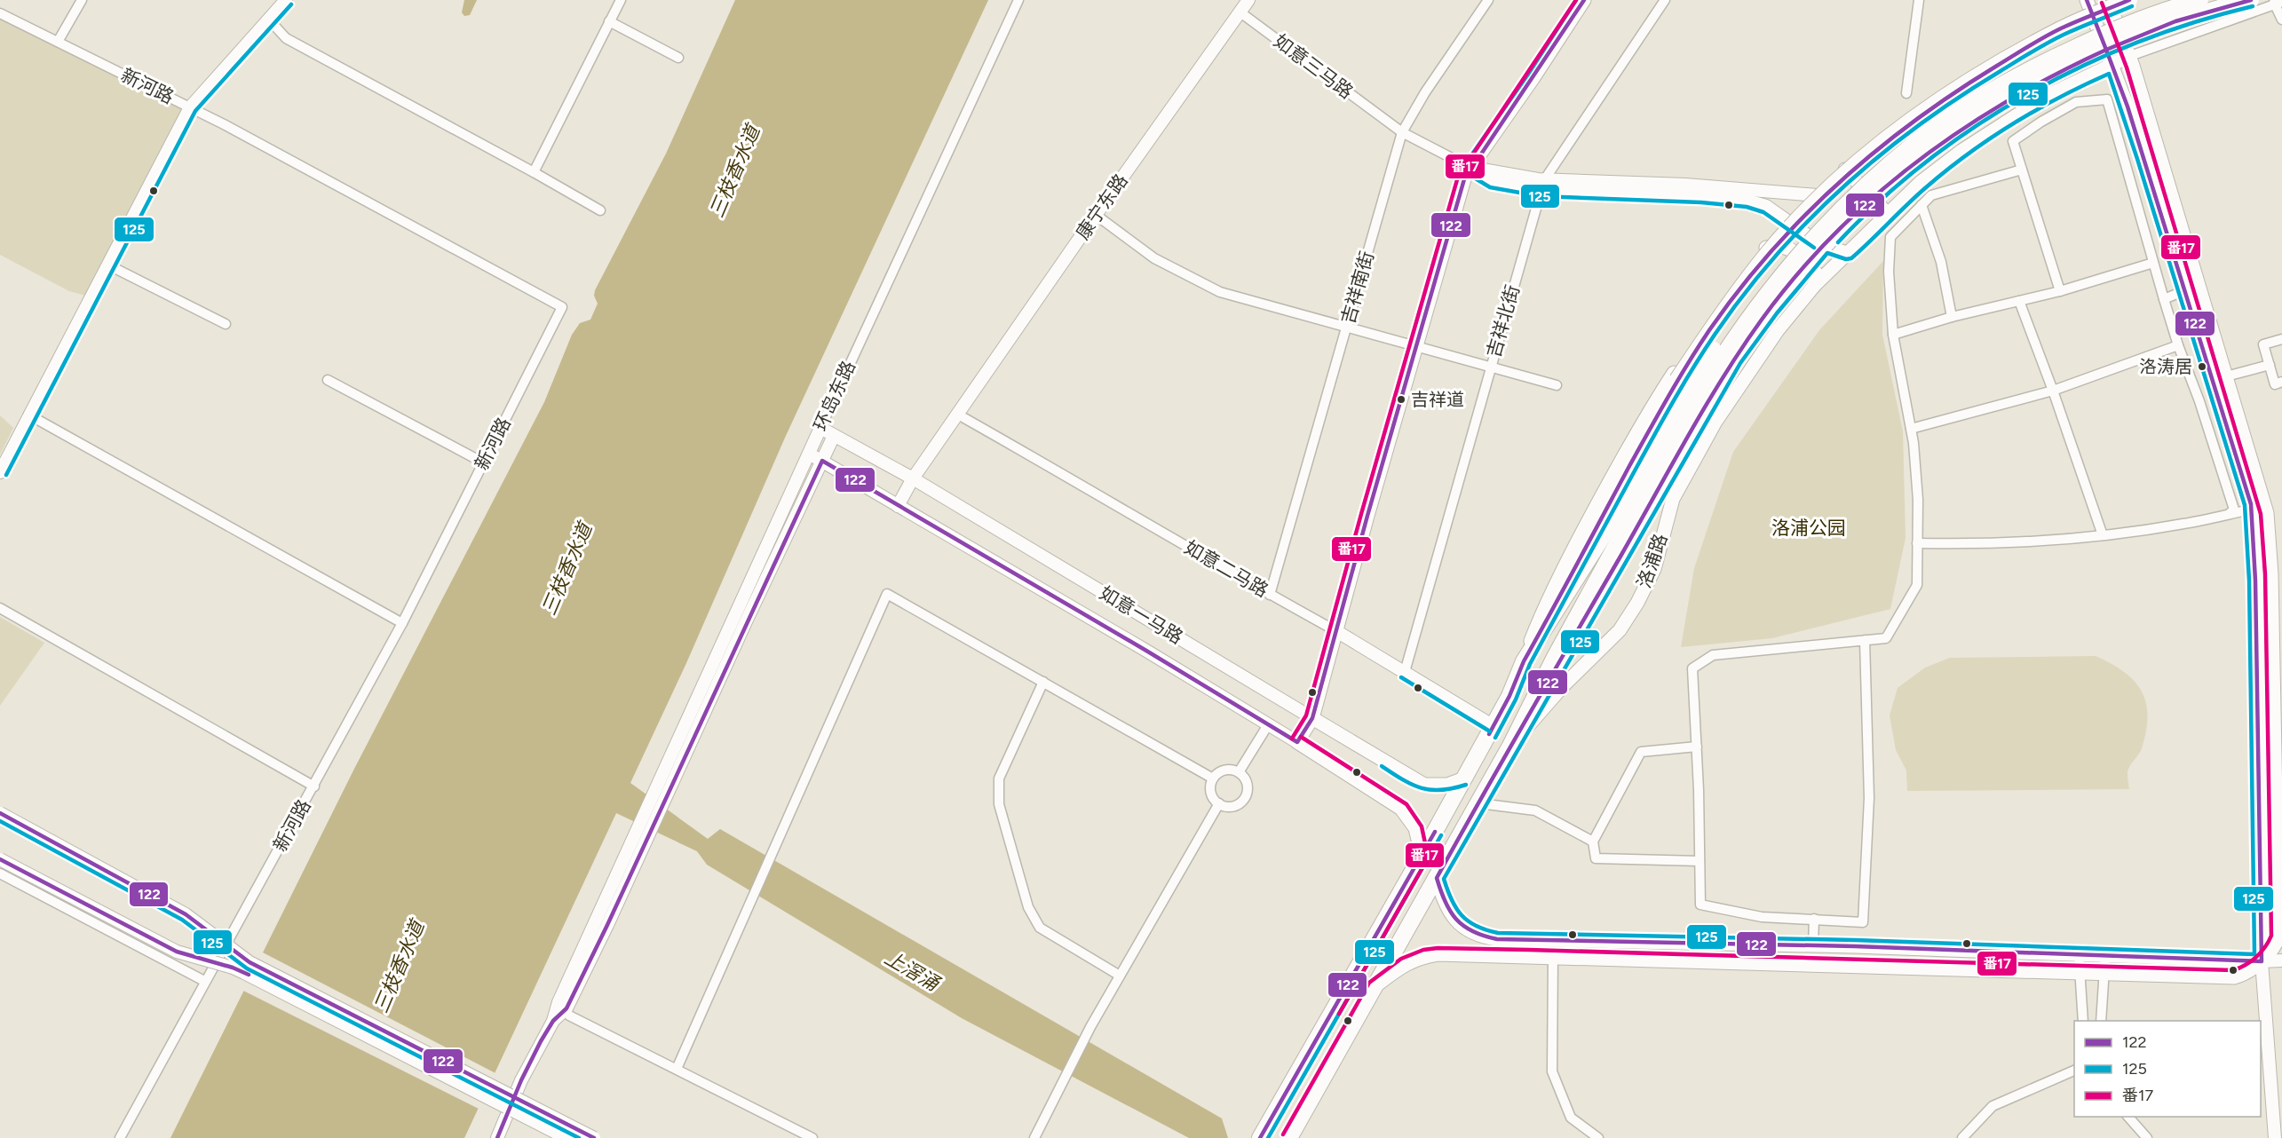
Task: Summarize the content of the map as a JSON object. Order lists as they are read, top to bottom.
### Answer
{
  "streets": {
    "highway": ["洛浦路"],
    "main road": ["如意一马路"],
    "street": [
      "如意三马路",
      "新河路",
      "康宁东路",
      "吉祥南街",
      "吉祥北街",
      "环岛东路",
      "如意二马路"
    ]
  },
  "crossings": [
    ["如意三马路", "康宁东路"],
    ["如意三马路", "吉祥南街"],
    ["如意三马路", "吉祥北街"],
    ["如意三马路", "洛浦路"],
    ["康宁东路", "如意二马路"],
    ["康宁东路", "如意一马路"],
    ["吉祥南街", "如意二马路"],
    ["吉祥北街", "如意二马路"],
    ["环岛东路", "如意一马路"]
  ],
  "water": ["三枝香水道", "上滘涌"],
  "parks": ["洛浦公园"],
  "places": ["洛涛居", "吉祥道"],
  "lines": ["transit line 122", "transit line 125", "transit line 番17"],
  "legend": ["122", "125", "番17"]
}
